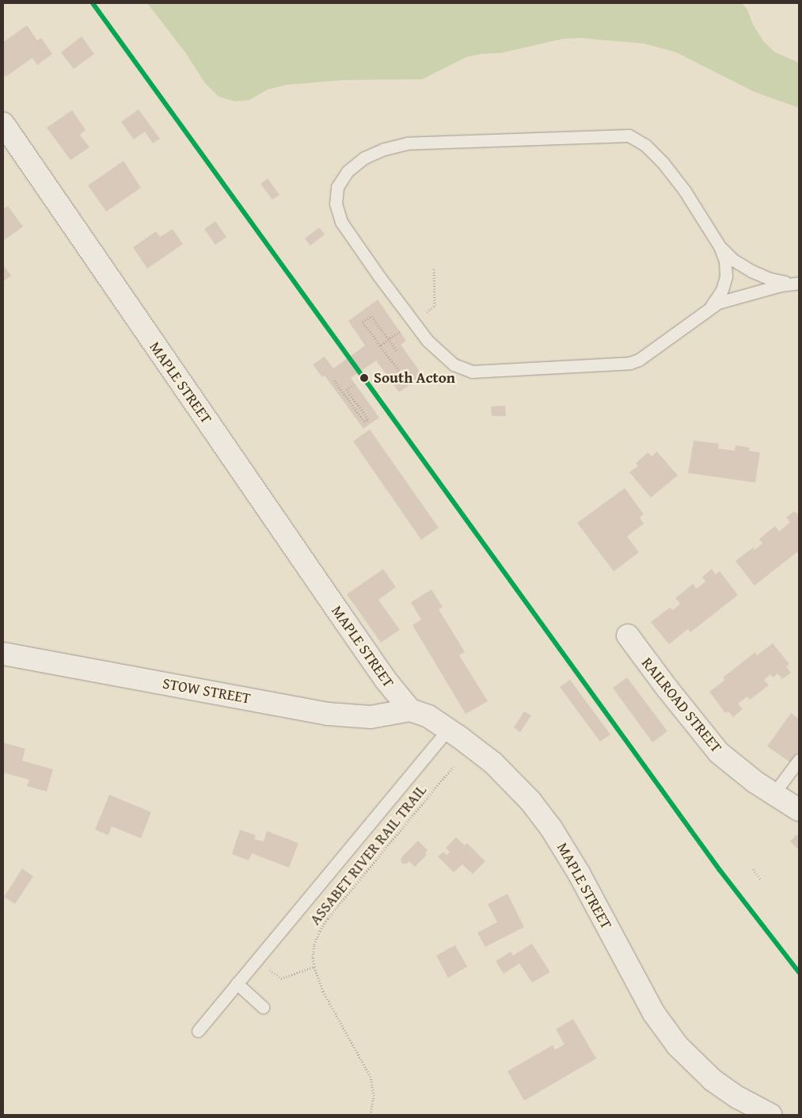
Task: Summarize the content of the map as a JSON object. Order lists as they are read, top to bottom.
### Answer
{
  "streets": {
    "street": ["MAPLE STREET", "STOW STREET", "RAILROAD STREET"],
    "path": ["ASSABET RIVER RAIL TRAIL"]
  },
  "crossings": [
    ["MAPLE STREET", "STOW STREET"]
  ],
  "places": ["South Acton"]
}
